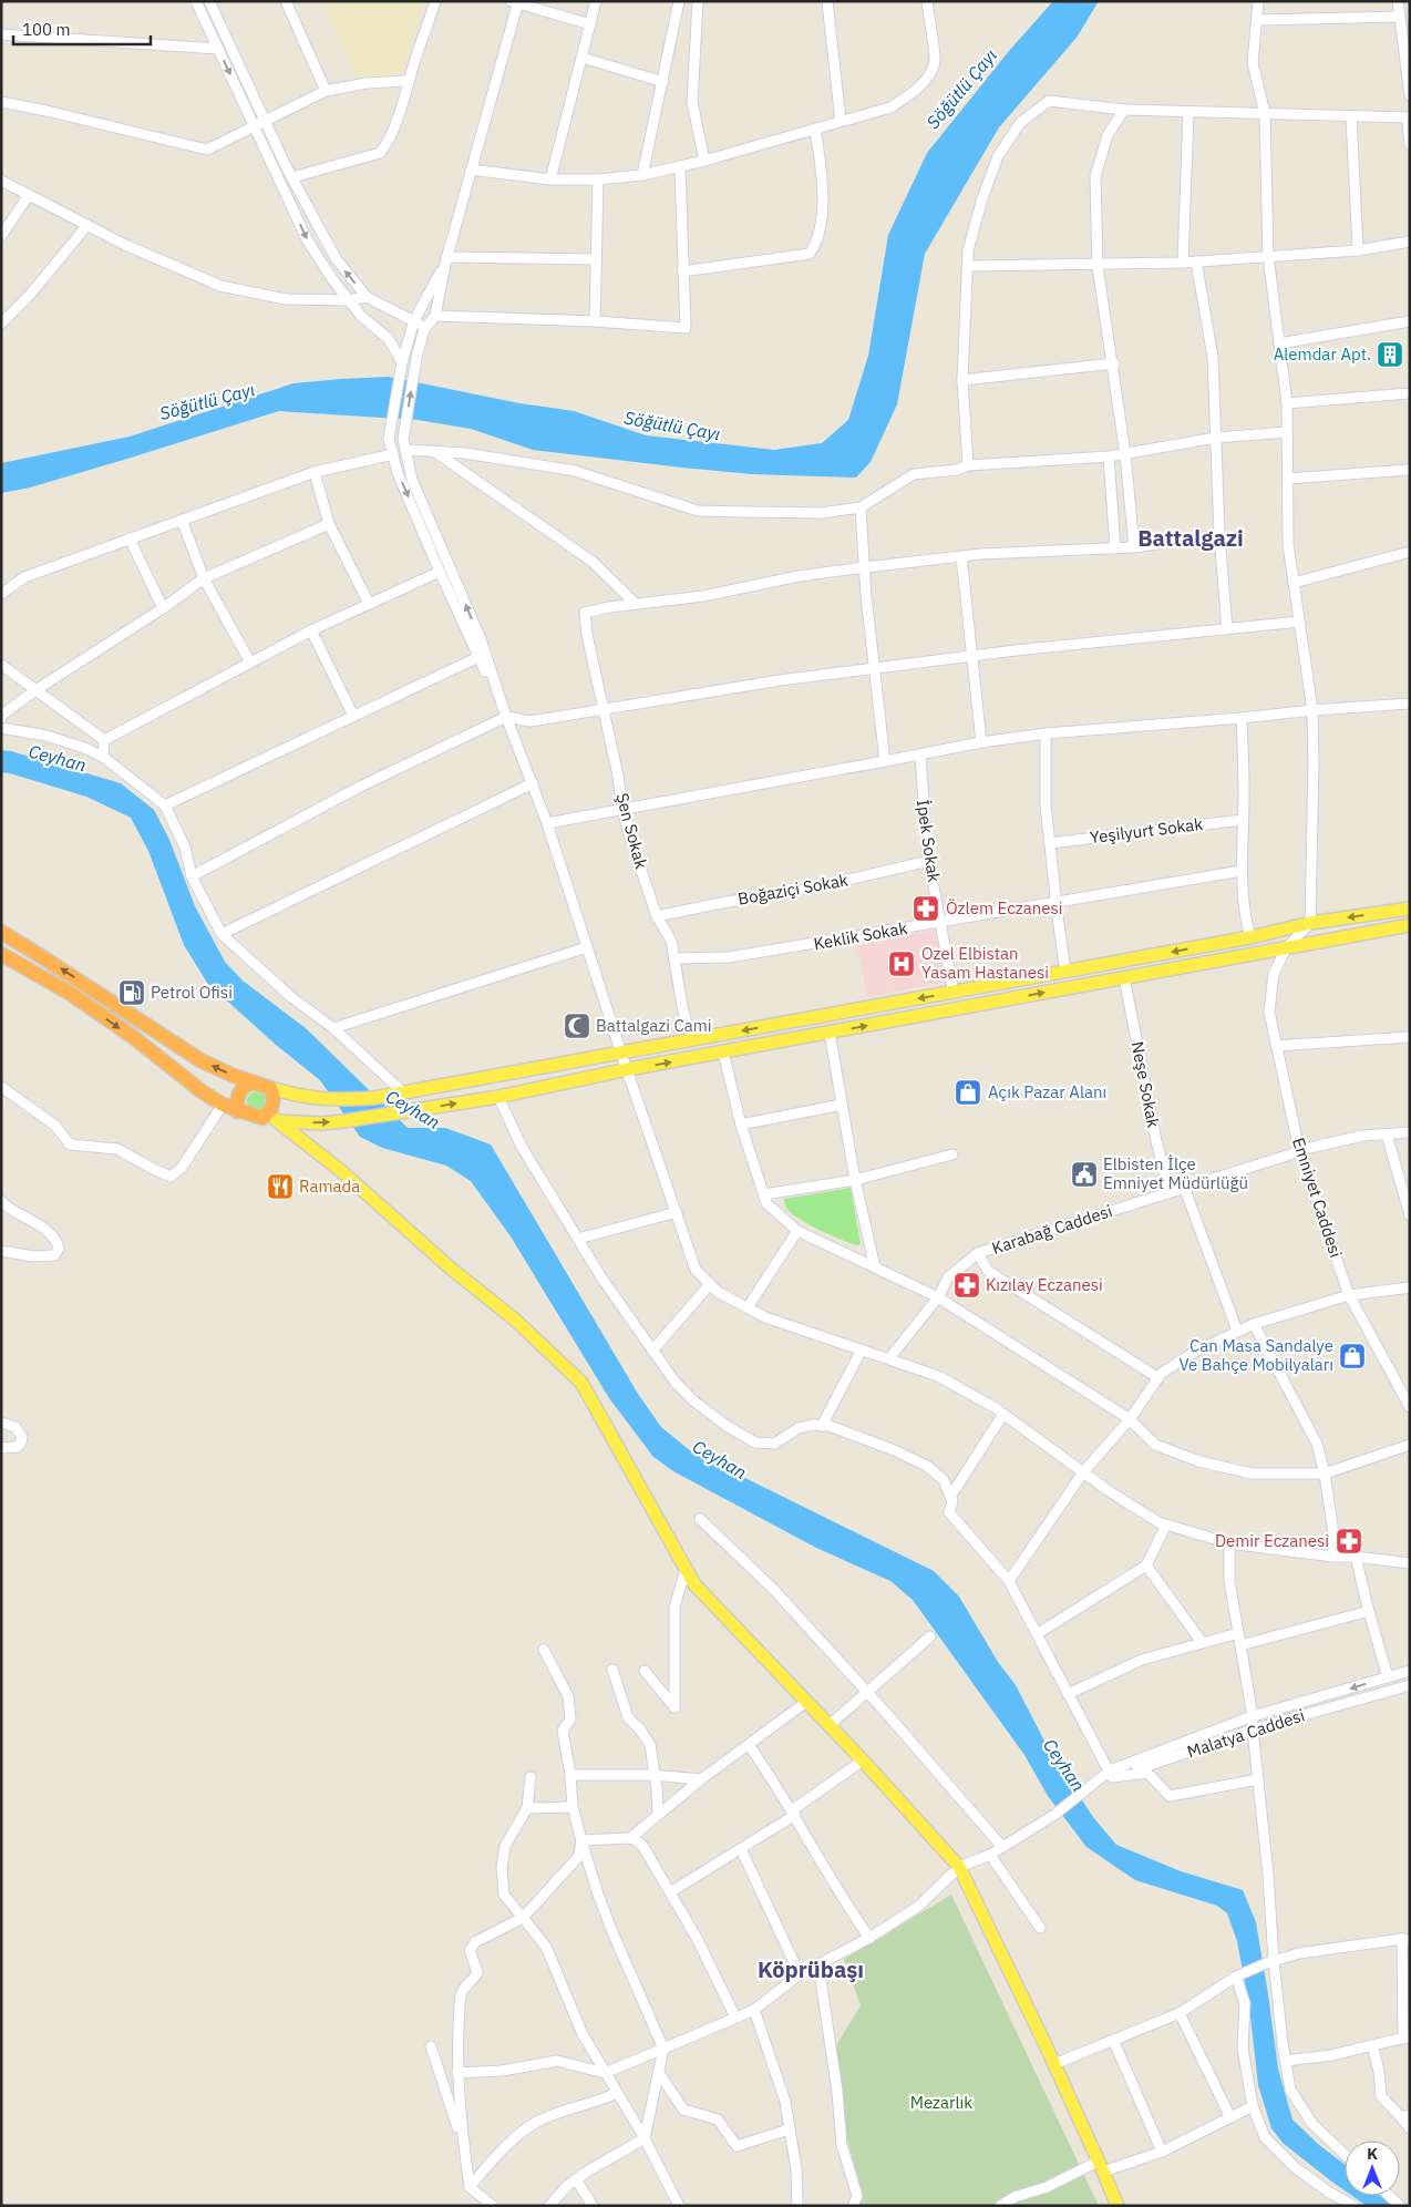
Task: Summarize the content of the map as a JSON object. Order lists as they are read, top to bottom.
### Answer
{
  "streets": {
    "street": [
      "Şen Sokak",
      "Yeşilyurt Sokak",
      "İpek Sokak",
      "Boğaziçi Sokak",
      "Keklik Sokak",
      "Neşe Sokak",
      "Emniyet Caddesi",
      "Karabağ Caddesi",
      "Malatya Caddesi"
    ]
  },
  "crossings": [
    ["Şen Sokak", "Boğaziçi Sokak"],
    ["Şen Sokak", "Keklik Sokak"],
    ["İpek Sokak", "Boğaziçi Sokak"],
    ["İpek Sokak", "Keklik Sokak"],
    ["Neşe Sokak", "Karabağ Caddesi"],
    ["Emniyet Caddesi", "Karabağ Caddesi"]
  ],
  "districts": ["Battalgazi", "Köprübaşı"],
  "water": ["Söğütlü Çayı", "Ceyhan"],
  "parks": ["Mezarlık"],
  "places": {
    "building": ["Alemdar Apt."],
    "pharmacy": ["Özlem Eczanesi", "Kızılay Eczanesi", "Demir Eczanesi"],
    "hospital": ["Ozel Elbistan Yasam Hastanesi"],
    "fuel station": ["Petrol Ofisi"],
    "mosque": ["Battalgazi Cami"],
    "shop": ["Açık Pazar Alanı", "Can Masa Sandalye Ve Bahçe Mobilyaları"],
    "public building": ["Elbisten İlçe Emniyet Müdürlüğü"],
    "restaurant": ["Ramada"]
  },
  "scale_bar": "100 m",
  "north": "top"
}
